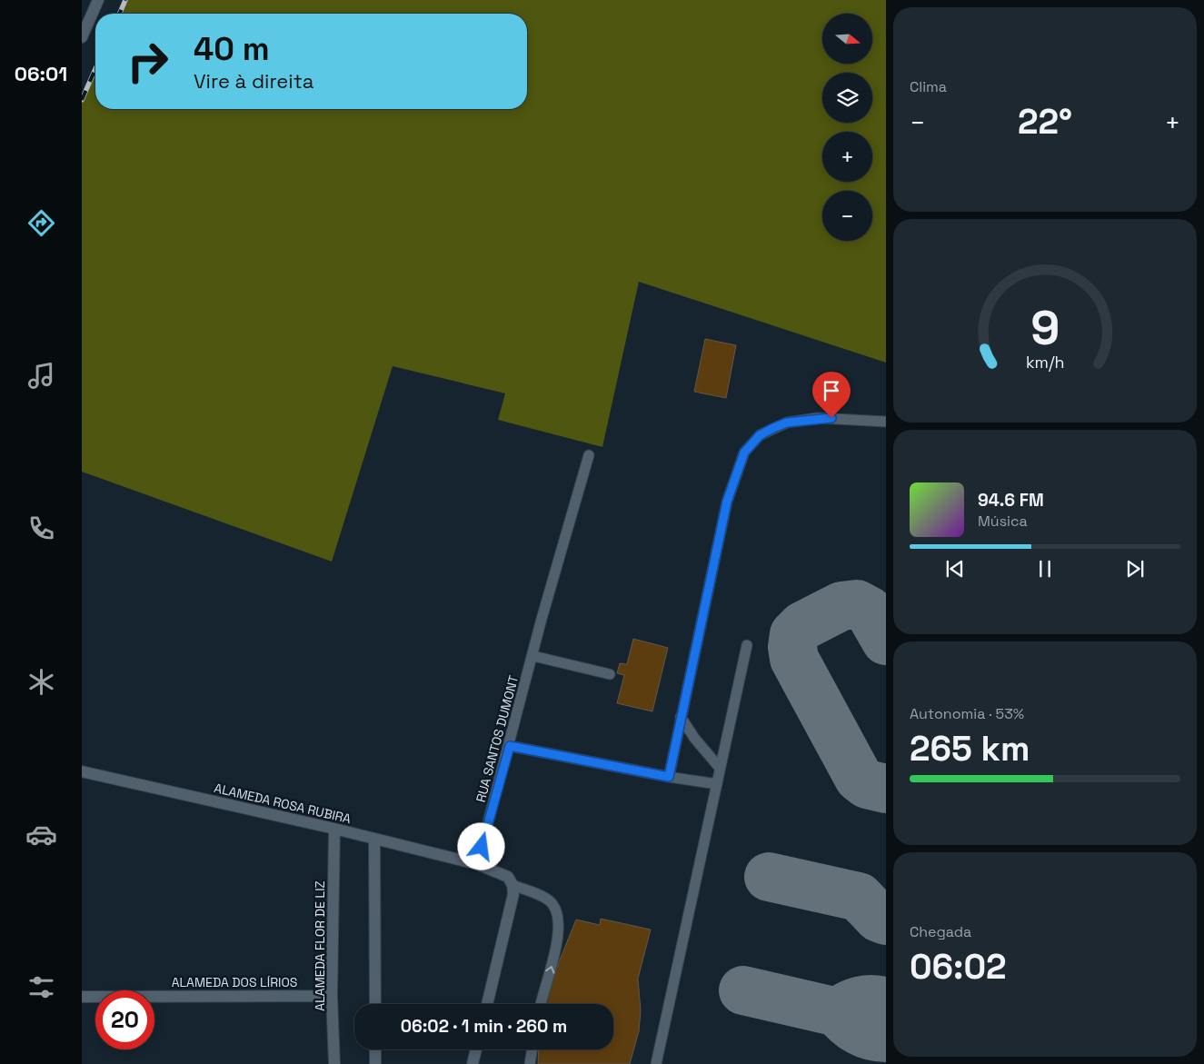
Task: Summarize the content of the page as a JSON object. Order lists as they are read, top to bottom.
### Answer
{
  "streets": {
    "street": ["ALAMEDA ROSA RUBIRA", "ALAMEDA FLOR DE LIZ", "ALAMEDA DOS LÍRIOS"],
    "lane": ["RUA SANTOS DUMONT"]
  },
  "crossings": [
    ["RUA SANTOS DUMONT", "ALAMEDA ROSA RUBIRA"],
    ["ALAMEDA ROSA RUBIRA", "ALAMEDA FLOR DE LIZ"],
    ["ALAMEDA FLOR DE LIZ", "ALAMEDA DOS LÍRIOS"]
  ],
  "north": "right",
  "page": {
    "tabs": "06:01",
    "tile": [
      "Clima",
      ["Autonomia · 53%", "265 km"],
      ["Chegada", "06:02"]
    ],
    "map_buttons": ["+", "−"],
    "turn": ["40 m", "Vire à direita"],
    "heat": ["−", "22°", "+"],
    "song": ["94.6 FM", "Música"],
    "limit": "20",
    "trip": "06:02 · 1 min · 260 m",
    "gauge": ["9", "km/h"]
  }
}
